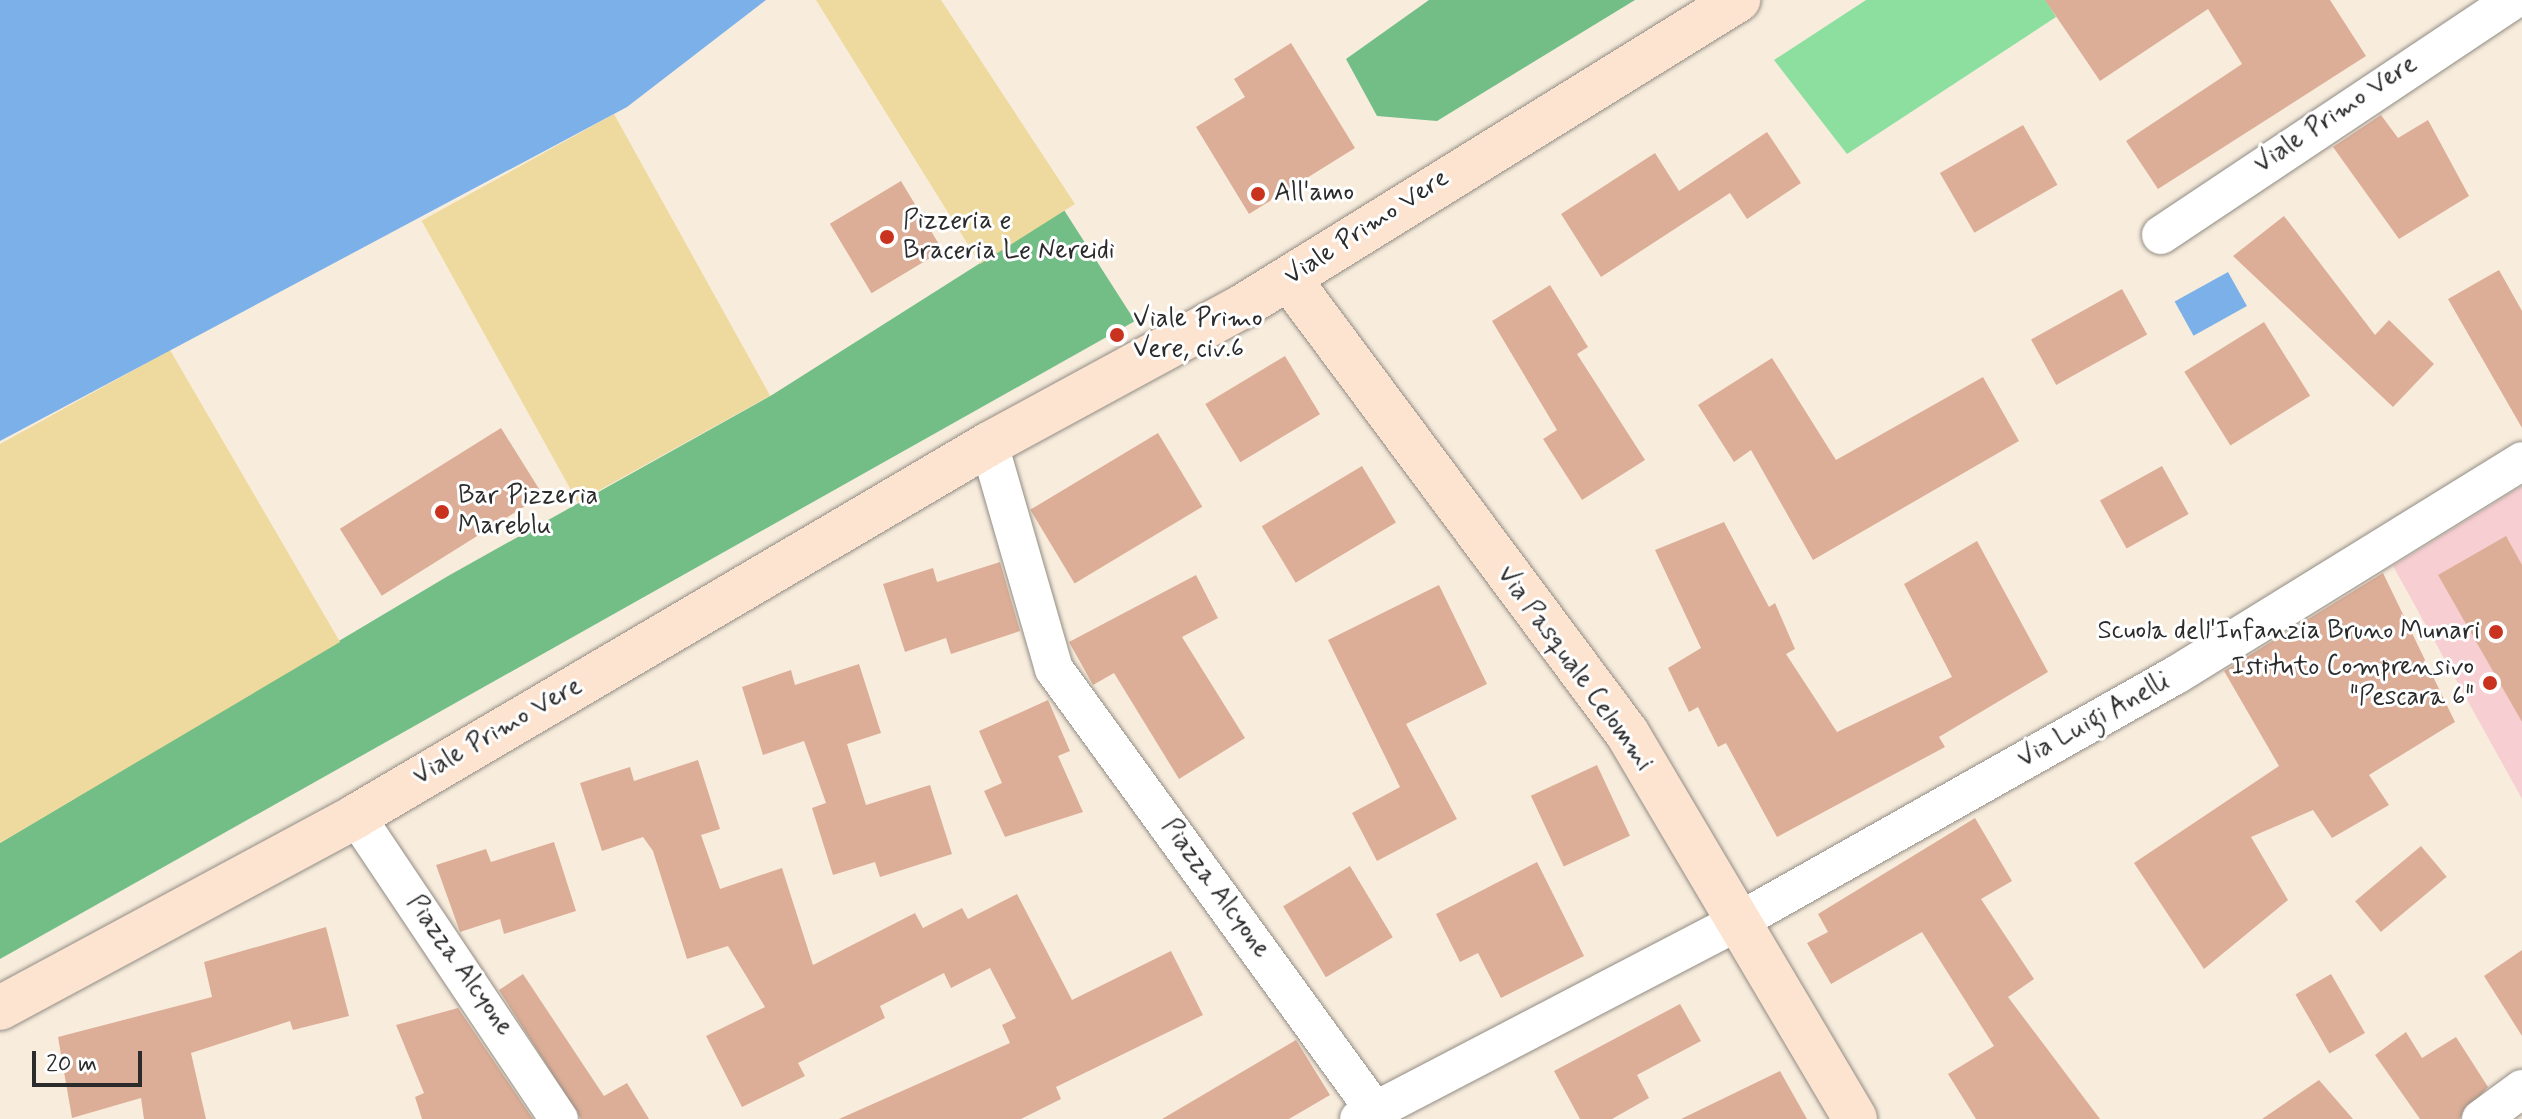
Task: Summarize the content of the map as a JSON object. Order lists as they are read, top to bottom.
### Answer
{
  "streets": {
    "street": [
      "Viale Primo Vere",
      "Via Pasquale Celommi",
      "Via Luigi Anelli",
      "Piazza Alcyone"
    ]
  },
  "crossings": [
    ["Viale Primo Vere", "Via Pasquale Celommi"],
    ["Viale Primo Vere", "Piazza Alcyone"],
    ["Via Pasquale Celommi", "Via Luigi Anelli"],
    ["Via Pasquale Celommi", "Piazza Alcyone"],
    ["Via Luigi Anelli", "Piazza Alcyone"]
  ],
  "places": [
    "All'amo",
    "Pizzeria e Braceria Le Nereidi",
    "Viale Primo Vere, civ.6",
    "Bar Pizzeria Mareblu",
    "Scuola dell'Infanzia Bruno Munari",
    "Istituto Comprensivo \"Pescara 6\""
  ],
  "scale_bar": "20 m"
}
